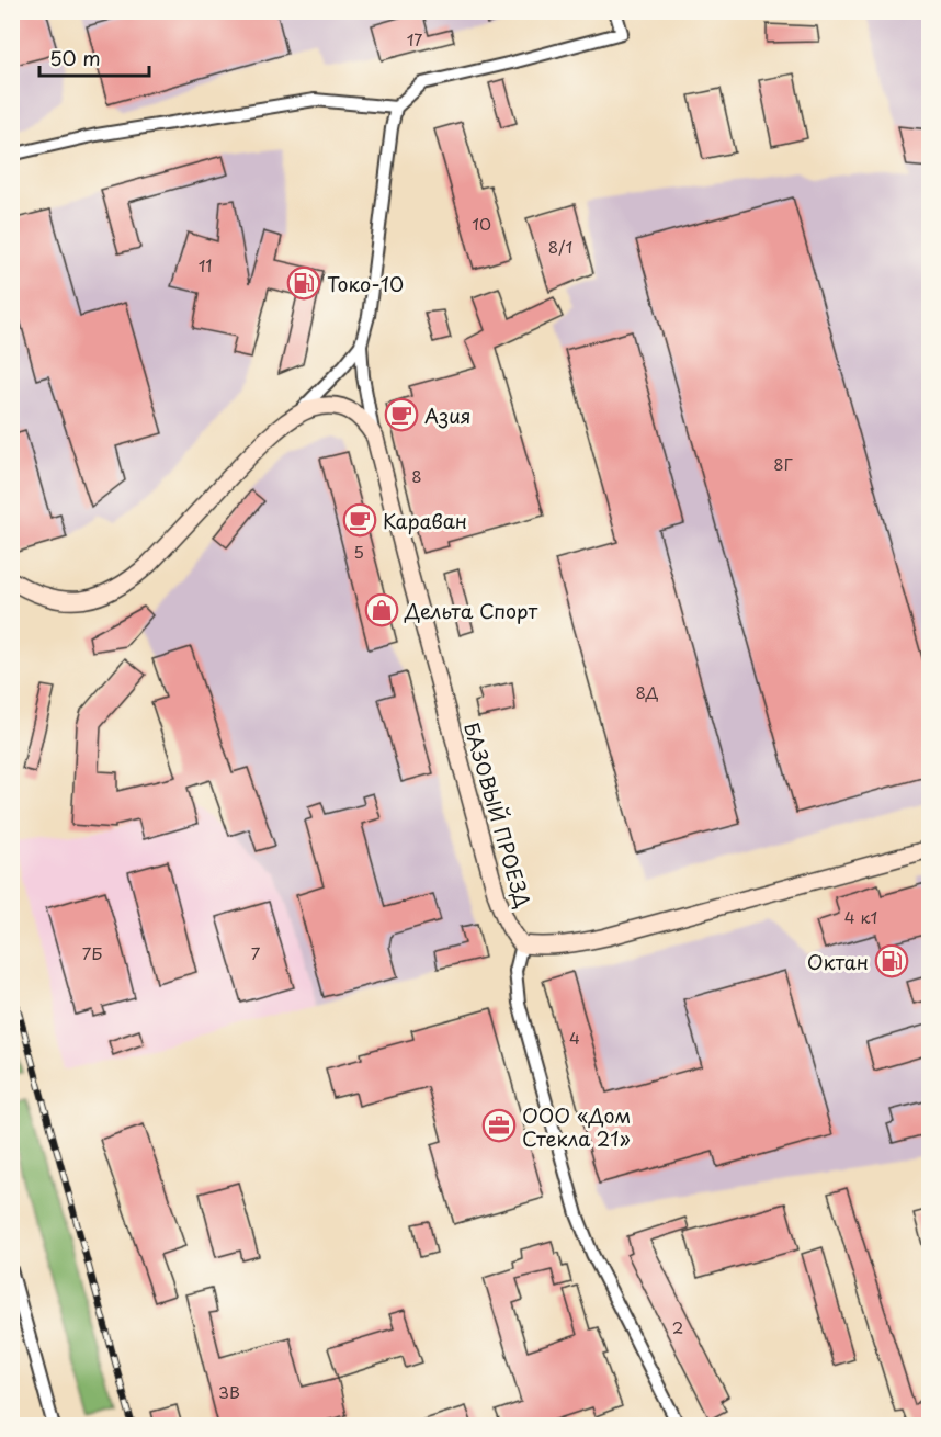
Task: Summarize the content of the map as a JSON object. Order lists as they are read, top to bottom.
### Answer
{
  "streets": {
    "street": ["БАЗОВЫЙ ПРОЕЗД"]
  },
  "places": {
    "fuel station": ["Токо-10", "Октан"],
    "cafe": ["Азия", "Караван"],
    "shop": ["Дельта Спорт"],
    "office": ["ООО «Дом Стекла 21»"]
  },
  "house_numbers": [
    "17",
    "10",
    "8/1",
    "11",
    "8Г",
    "8",
    "5",
    "8Д",
    "4 к1",
    "7Б",
    "7",
    "4",
    "2",
    "3В"
  ],
  "scale_bar": "50 m"
}
